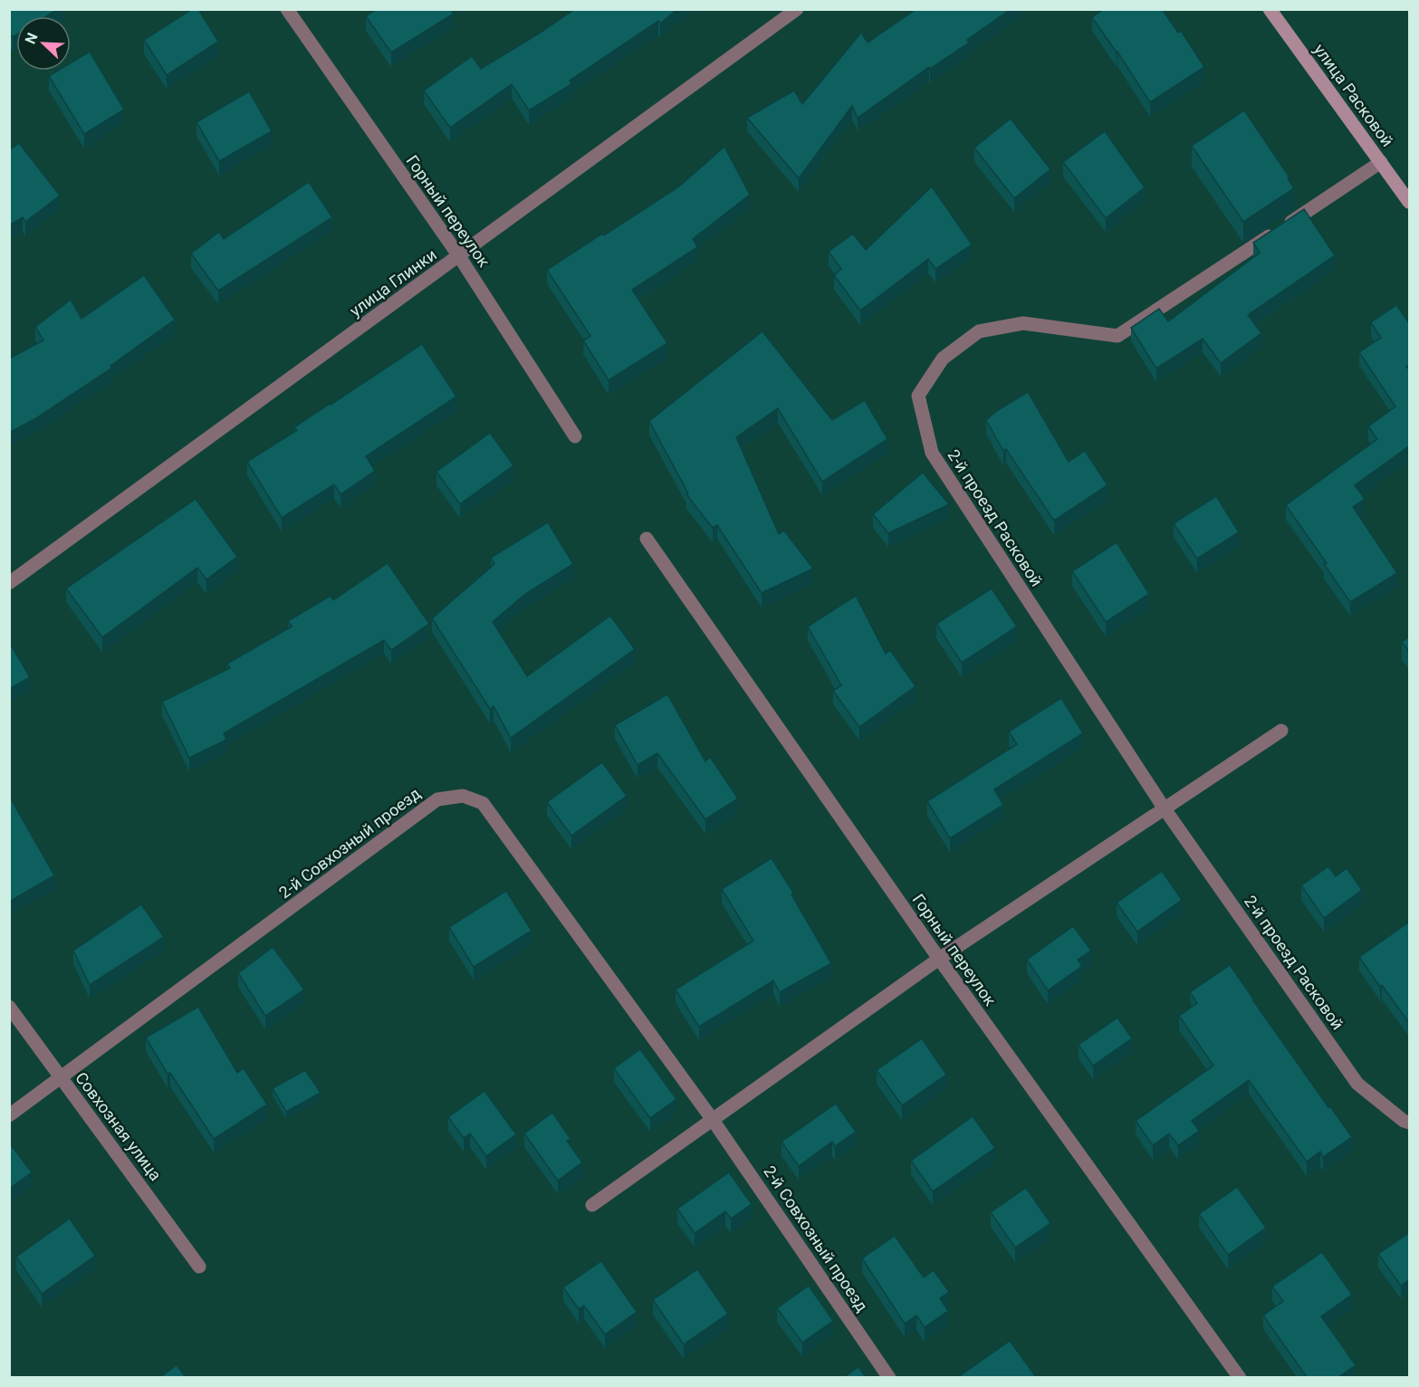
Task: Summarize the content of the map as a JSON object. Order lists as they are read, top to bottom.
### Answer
{
  "streets": {
    "street": [
      "улица Расковой",
      "Горный переулок",
      "улица Глинки",
      "2-й проезд Расковой",
      "2-й Совхозный проезд",
      "Совхозная улица"
    ]
  },
  "crossings": [
    ["улица Расковой", "2-й проезд Расковой"],
    ["Горный переулок", "улица Глинки"],
    ["2-й Совхозный проезд", "Совхозная улица"]
  ],
  "north": "top left"
}
